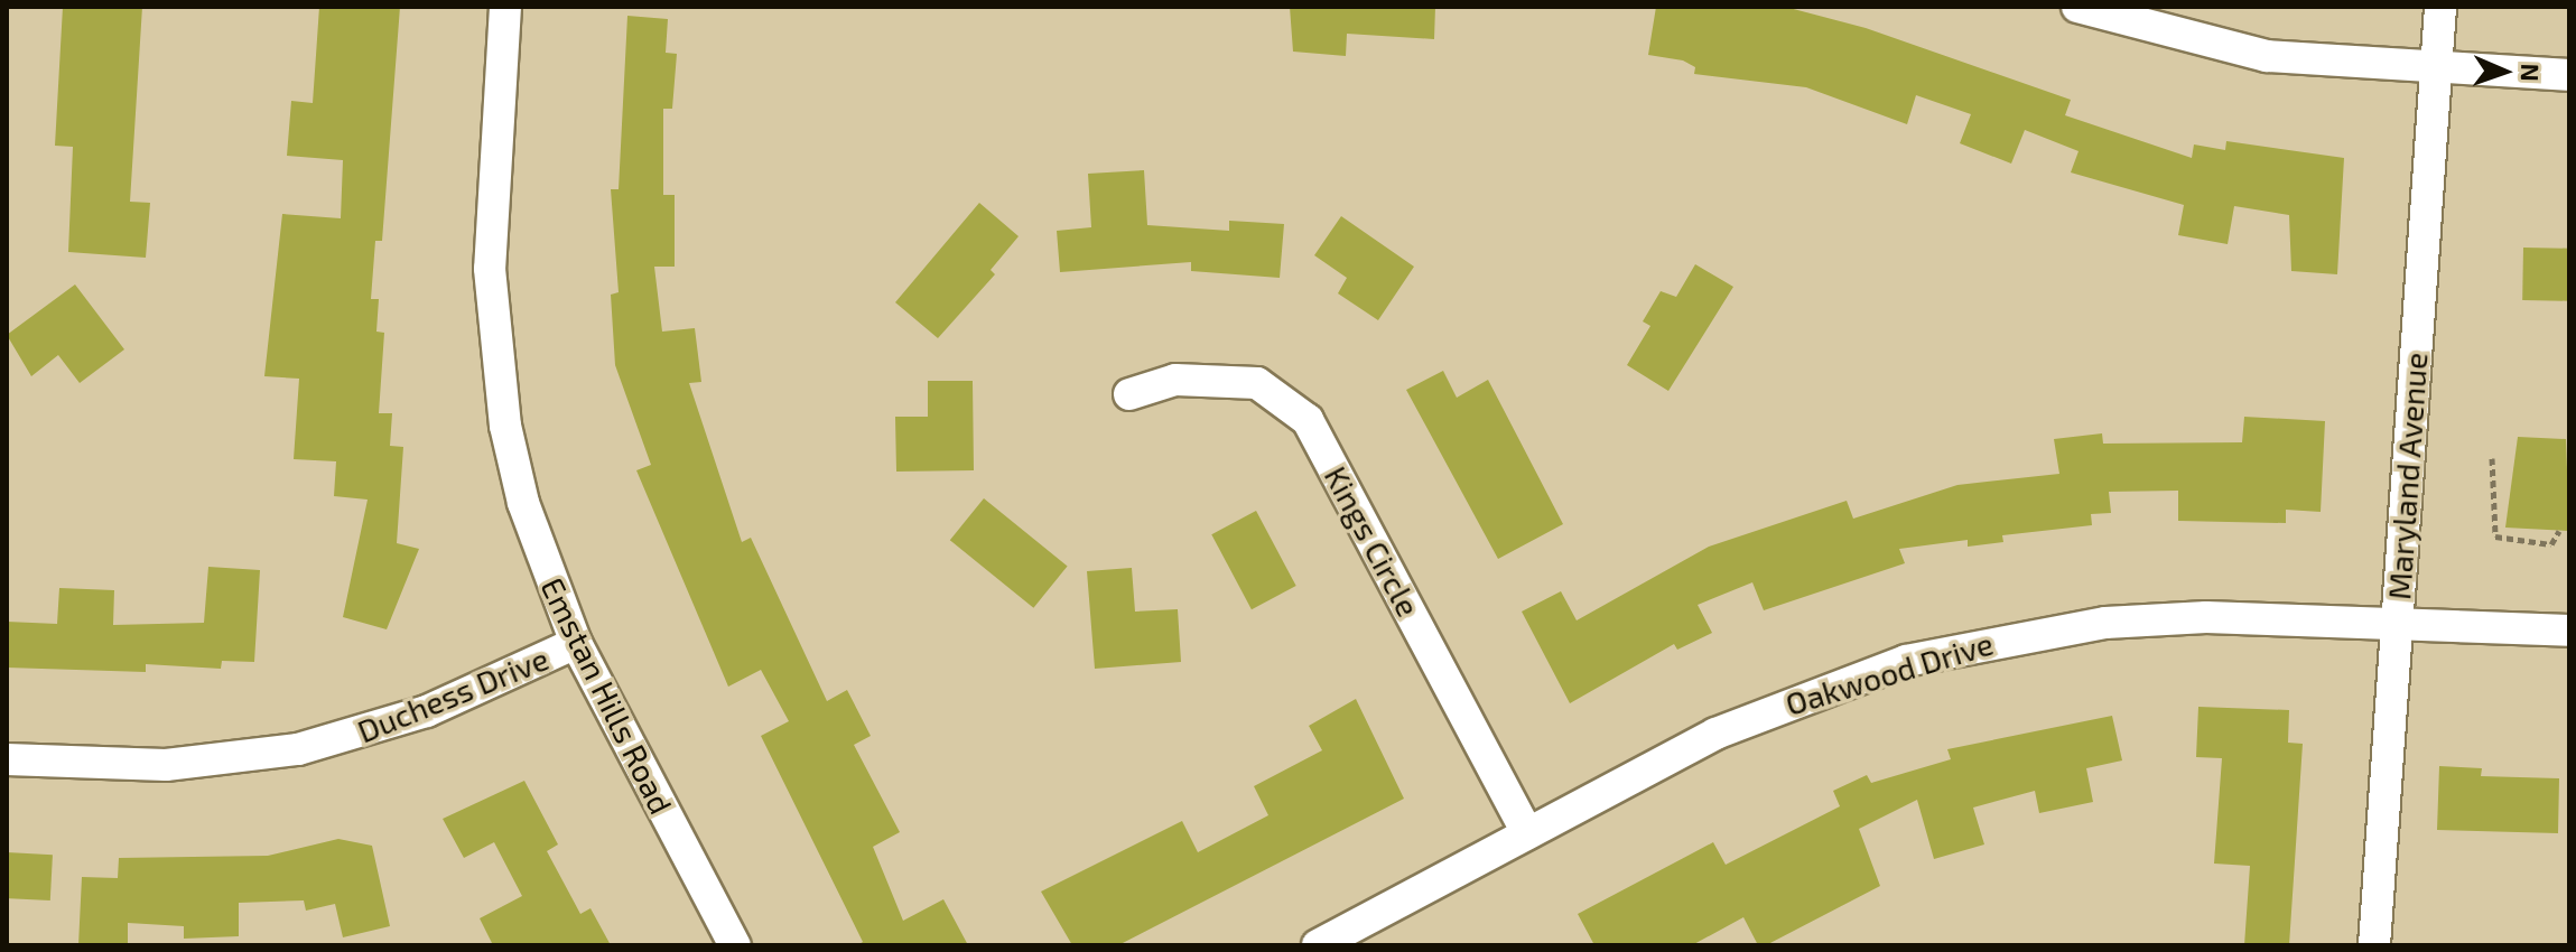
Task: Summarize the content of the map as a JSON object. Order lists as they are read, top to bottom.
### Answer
{
  "streets": {
    "street": [
      "Maryland Avenue",
      "Kings Circle",
      "Oakwood Drive",
      "Duchess Drive",
      "Emstan Hills Road"
    ]
  },
  "crossings": [
    ["Maryland Avenue", "Oakwood Drive"],
    ["Kings Circle", "Oakwood Drive"],
    ["Duchess Drive", "Emstan Hills Road"]
  ],
  "north": "right"
}
